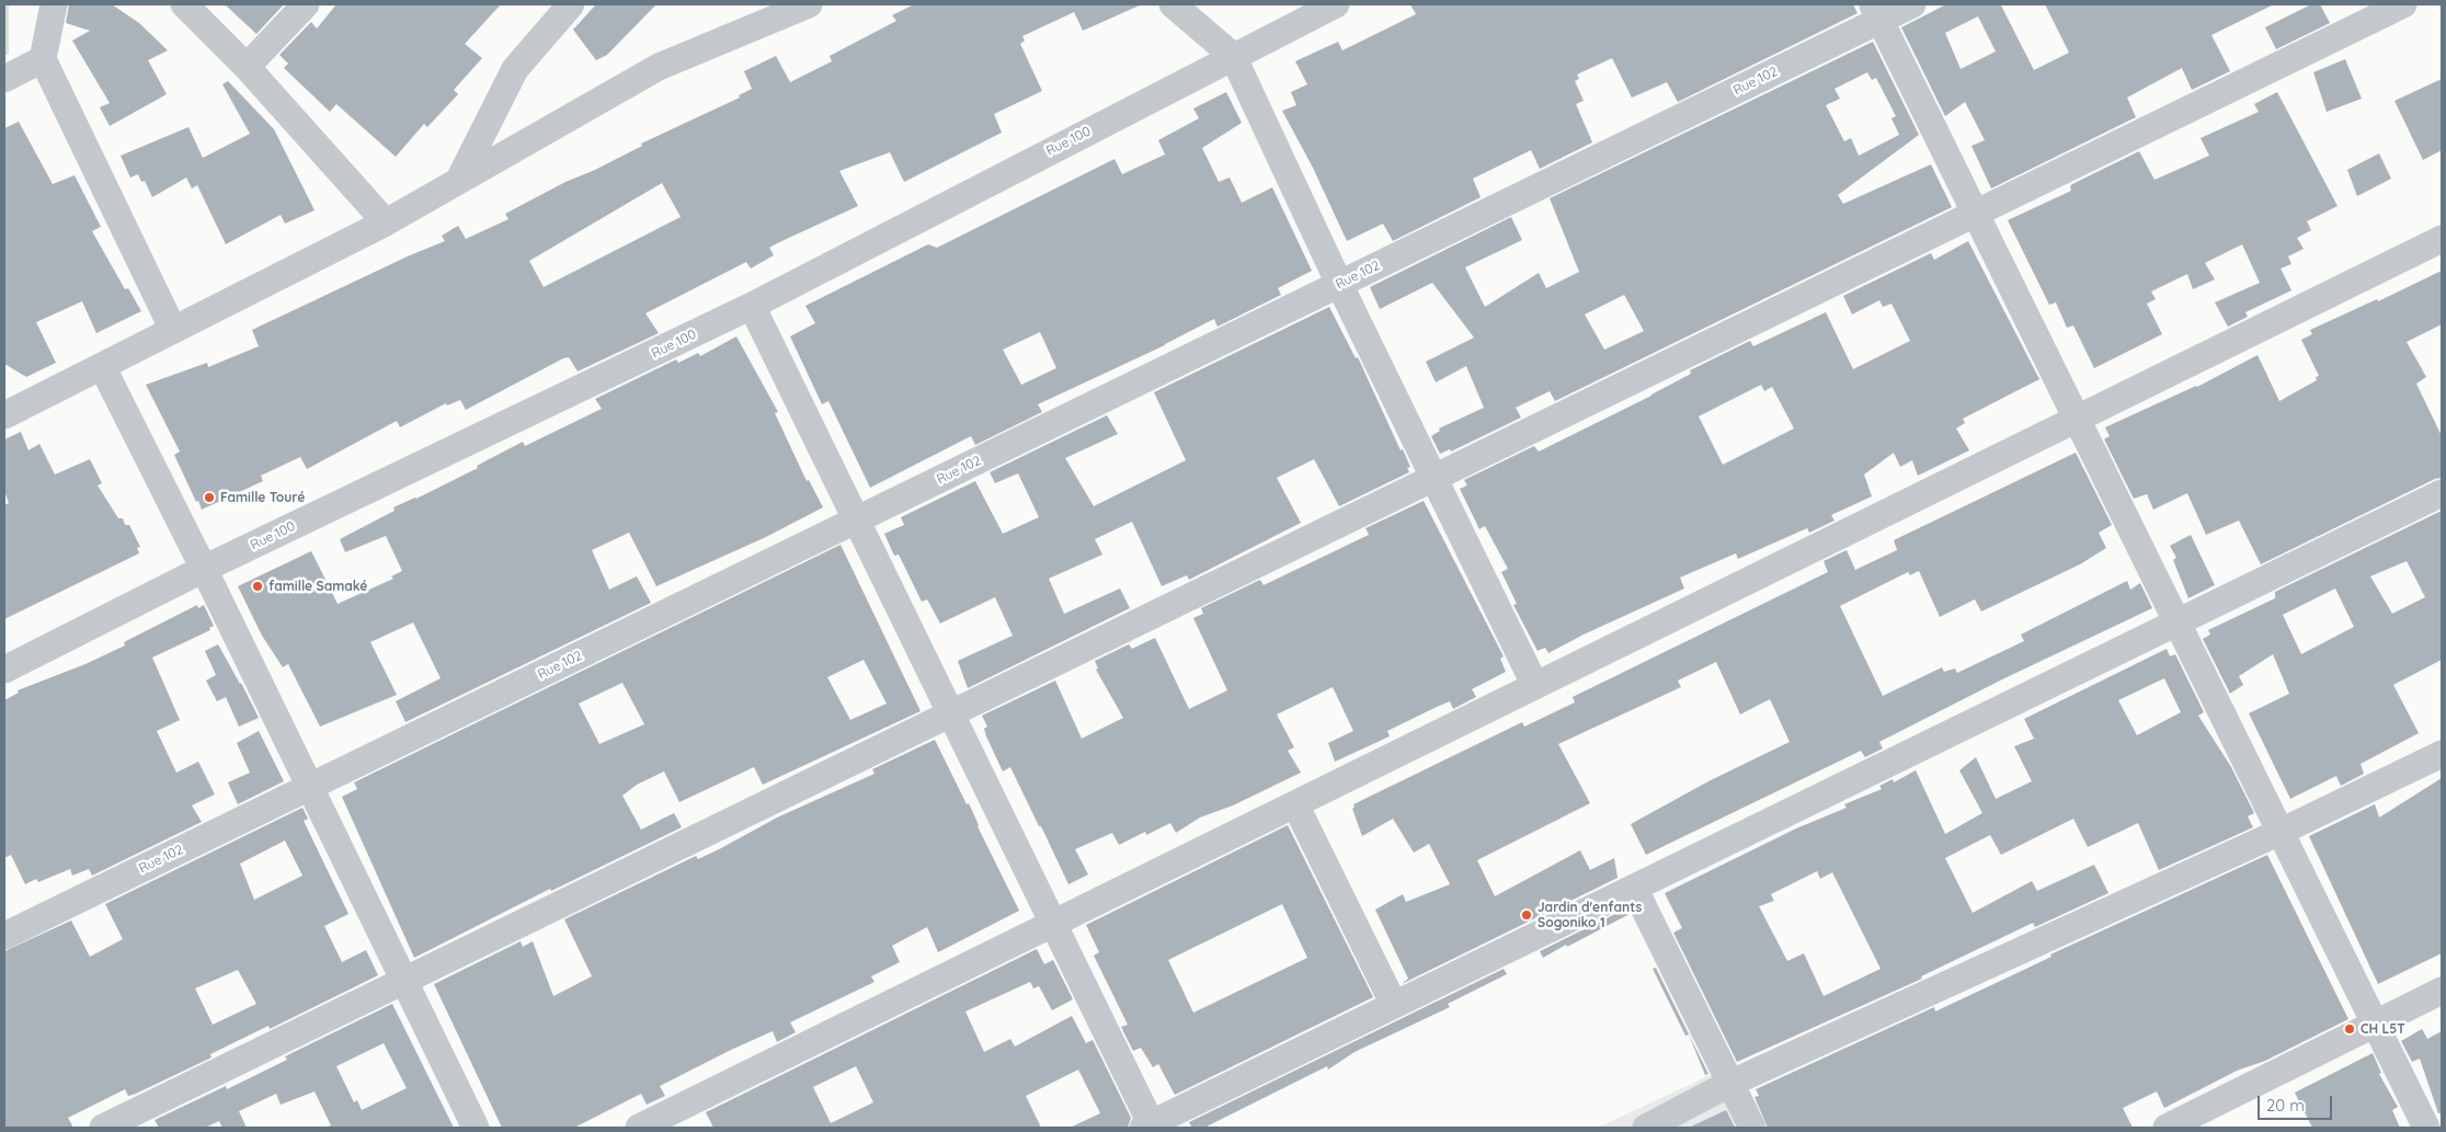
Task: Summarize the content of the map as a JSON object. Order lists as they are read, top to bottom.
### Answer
{
  "streets": {
    "street": ["Rue 102", "Rue 100"]
  },
  "places": [
    "Famille Touré",
    "famille Samaké",
    "Jardin d'enfants Sogoniko 1",
    "CH L5T"
  ],
  "scale_bar": "20 m"
}
